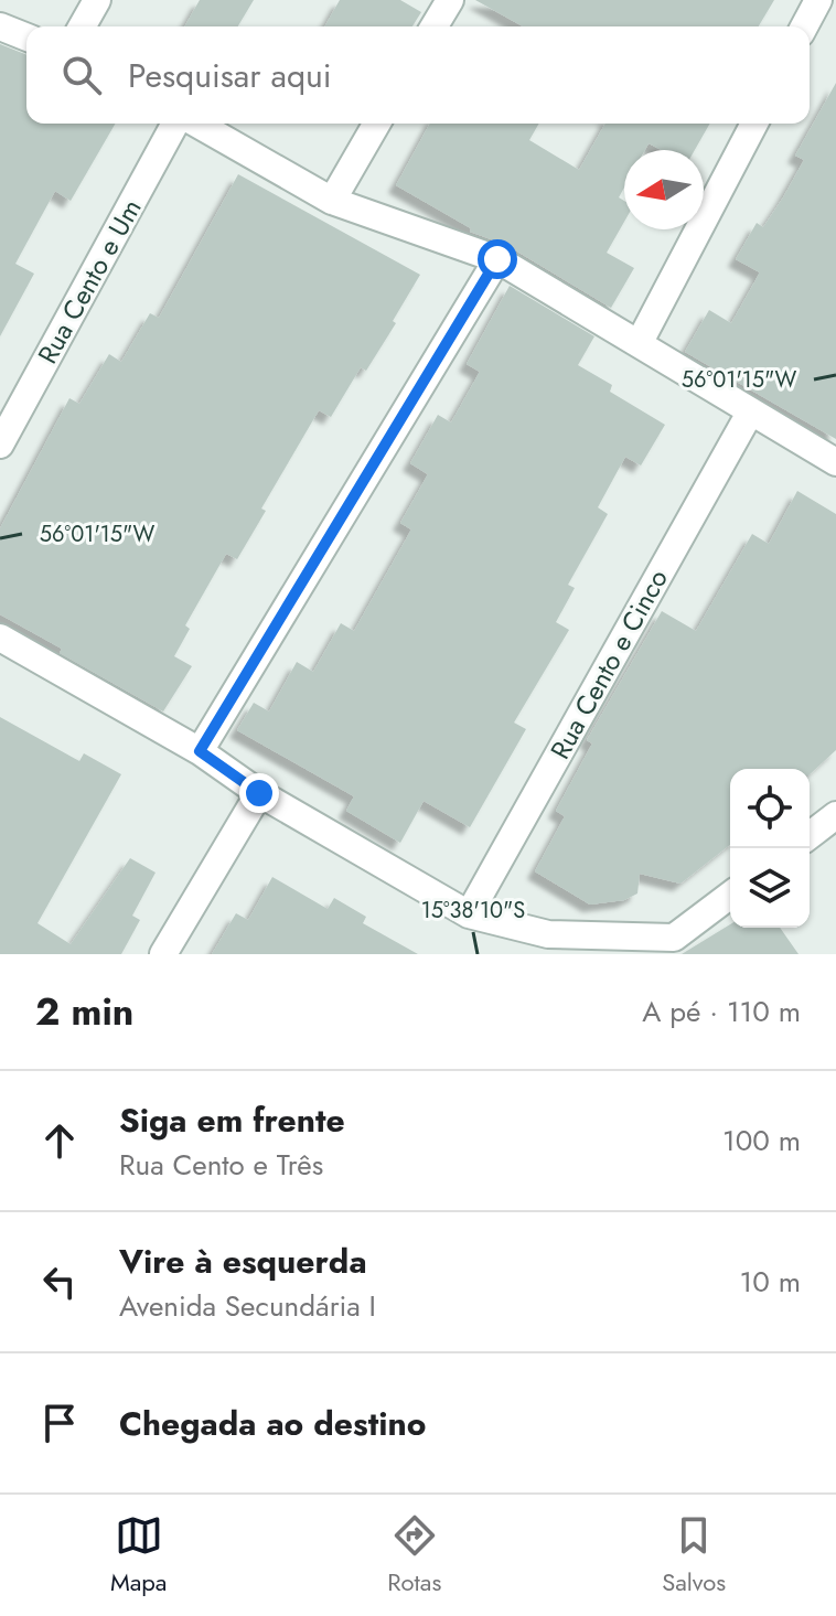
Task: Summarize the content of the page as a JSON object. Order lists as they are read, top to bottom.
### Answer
{
  "streets": {
    "street": ["Rua Cento e Um", "Rua Cento e Cinco"]
  },
  "north": "left",
  "page": {
    "search": "Pesquisar aqui",
    "heading": ["2 min", "A pé · 110 m"],
    "list": [
      ["Siga em frente", "Rua Cento e Três", "100 m"],
      ["Vire à esquerda", "Avenida Secundária I", "10 m"],
      "Chegada ao destino"
    ],
    "nav": ["Mapa", "Rotas", "Salvos"]
  },
  "coordinates": ["56°01'15\"W", "15°38'10\"S"]
}
